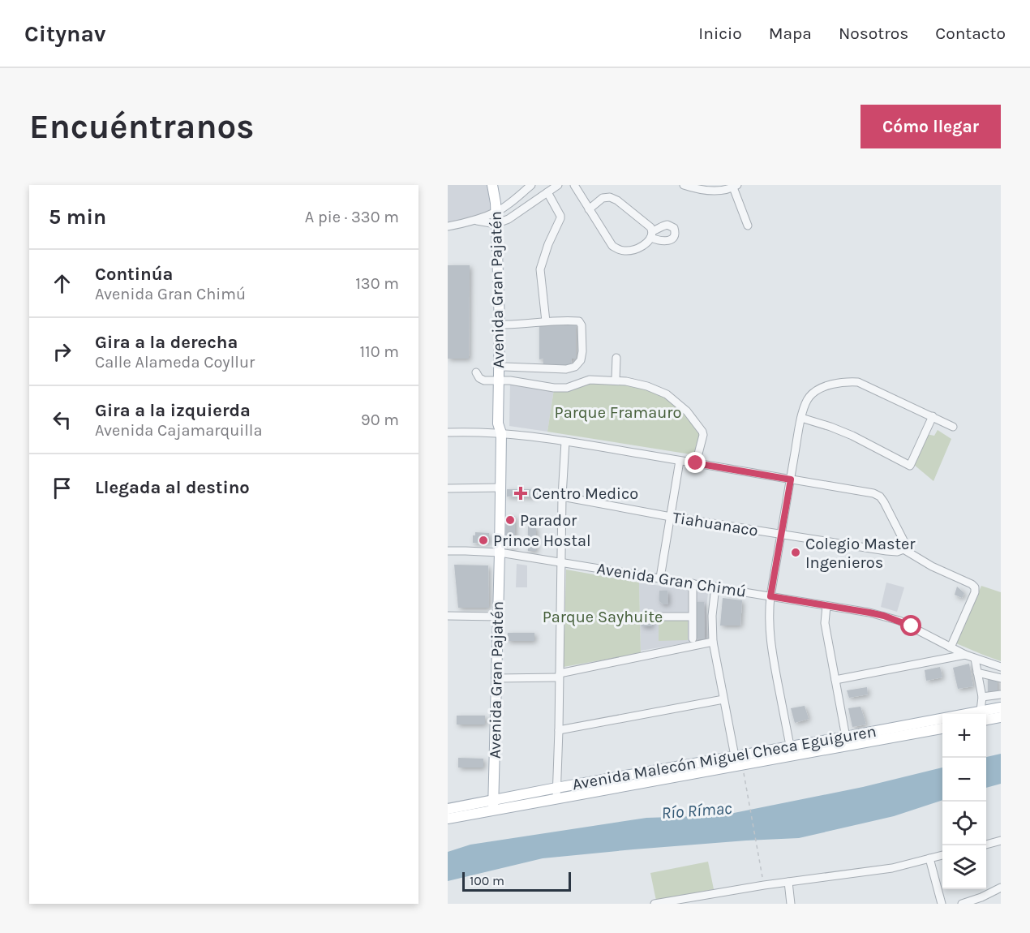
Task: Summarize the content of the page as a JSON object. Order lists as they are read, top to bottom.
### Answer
{
  "streets": {
    "main road": ["Avenida Gran Pajatén", "Avenida Malecón Miguel Checa Eguiguren"],
    "street": ["Tiahuanaco", "Avenida Gran Chimú"]
  },
  "crossings": [
    ["Avenida Gran Pajatén", "Avenida Gran Chimú"],
    ["Avenida Gran Pajatén", "Avenida Malecón Miguel Checa Eguiguren"]
  ],
  "water": ["Río Rímac"],
  "parks": ["Parque Framauro", "Parque Sayhuite"],
  "places": {
    "health": ["Centro Medico"],
    "other": ["Parador", "Prince Hostal", "Colegio Master Ingenieros"]
  },
  "scale_bar": "100 m",
  "page": {
    "header": "Citynav",
    "nav": [
      "Inicio",
      "Mapa",
      "Nosotros",
      "Contacto"
    ],
    "buttons": "Cómo llegar",
    "title": "Encuéntranos",
    "heading": ["5 min", "A pie · 330 m"],
    "list": [
      ["Continúa", "Avenida Gran Chimú", "130 m"],
      ["Gira a la derecha", "Calle Alameda Coyllur", "110 m"],
      ["Gira a la izquierda", "Avenida Cajamarquilla", "90 m"],
      "Llegada al destino"
    ],
    "map_buttons": ["+", "−"],
    "scale": "100 m"
  }
}
